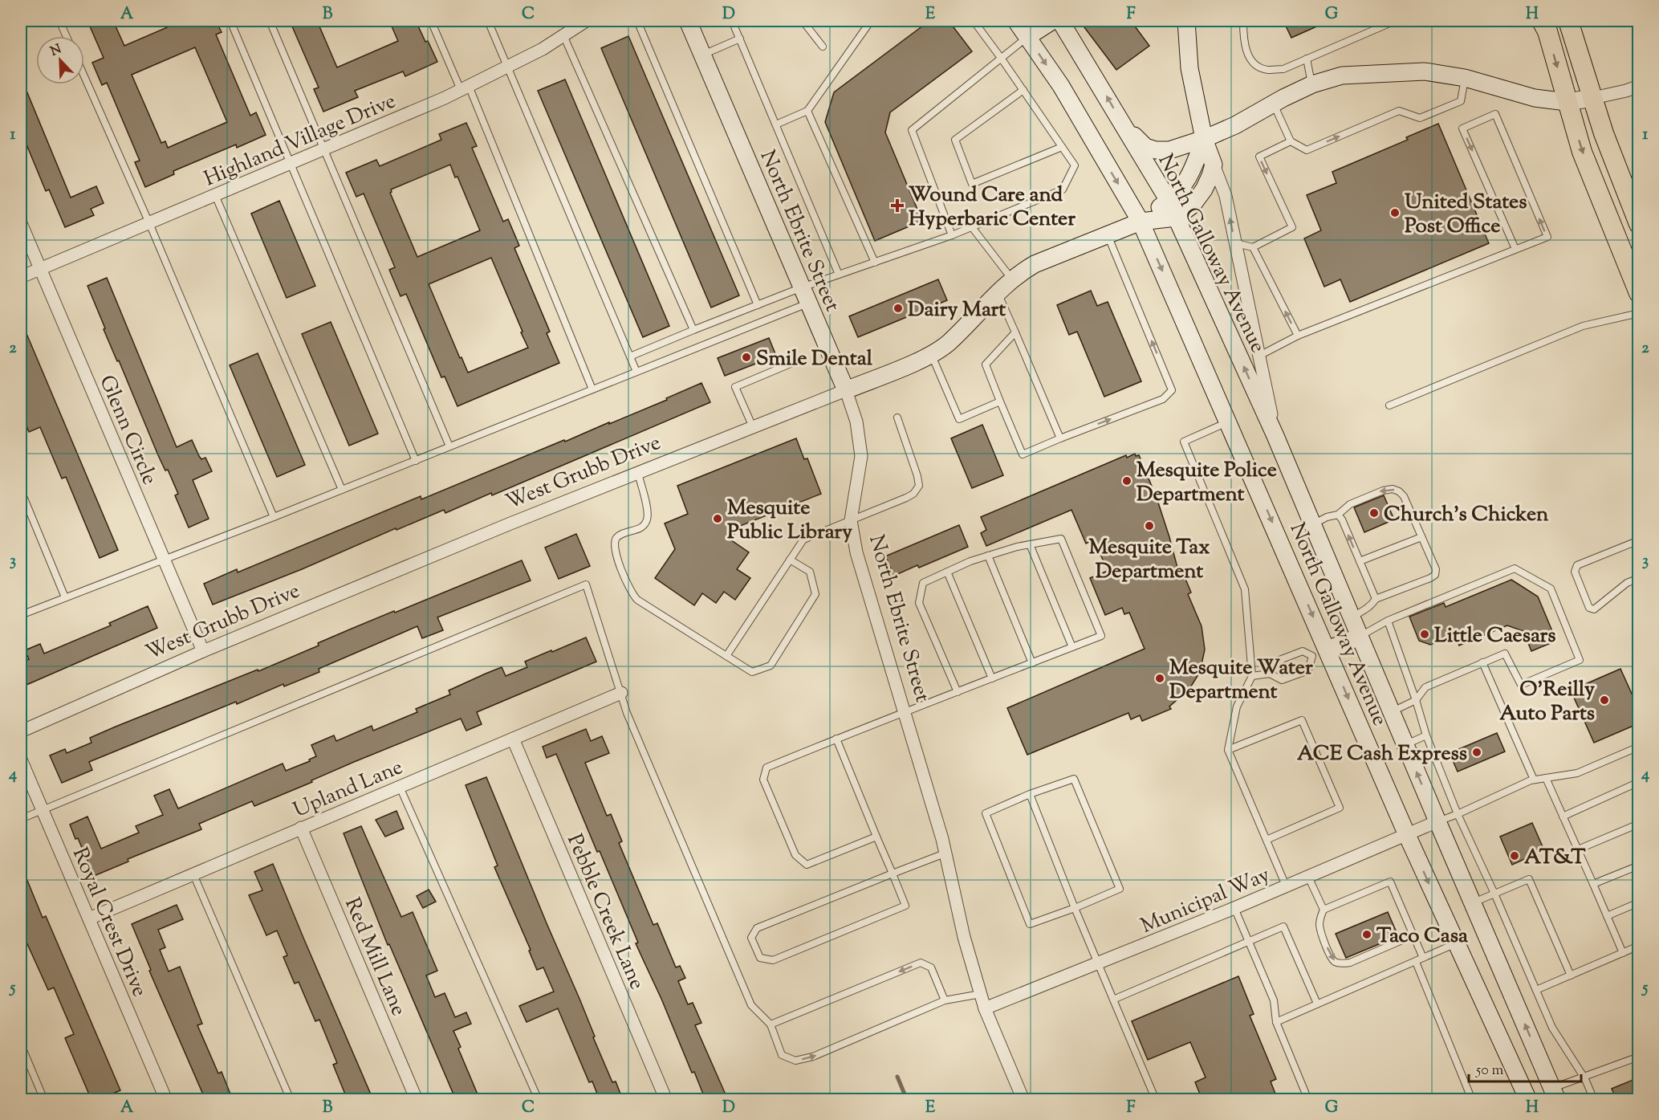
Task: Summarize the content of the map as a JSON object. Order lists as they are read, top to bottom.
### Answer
{
  "streets": {
    "main road": ["North Ebrite Street", "North Galloway Avenue", "West Grubb Drive"],
    "street": [
      "Highland Village Drive",
      "Glenn Circle",
      "Upland Lane",
      "Municipal Way",
      "Pebble Creek Lane",
      "Royal Crest Drive",
      "Red Mill Lane"
    ]
  },
  "crossings": [
    ["Highland Village Drive", "Glenn Circle"],
    ["North Ebrite Street", "West Grubb Drive"],
    ["North Ebrite Street", "Municipal Way"],
    ["North Galloway Avenue", "West Grubb Drive"],
    ["North Galloway Avenue", "Municipal Way"],
    ["Glenn Circle", "West Grubb Drive"],
    ["Upland Lane", "Pebble Creek Lane"],
    ["Upland Lane", "Royal Crest Drive"],
    ["Upland Lane", "Red Mill Lane"]
  ],
  "places": {
    "health": ["Wound Care and Hyperbaric Center"],
    "other": [
      "United States Post Office",
      "Dairy Mart",
      "Smile Dental",
      "Mesquite Police Department",
      "Church's Chicken",
      "Mesquite Public Library",
      "Mesquite Tax Department",
      "Little Caesars",
      "Mesquite Water Department",
      "O'Reilly Auto Parts",
      "ACE Cash Express",
      "AT&T",
      "Taco Casa"
    ]
  },
  "scale_bar": "50 m",
  "north": "top left",
  "grid": {
    "columns": [
      "A",
      "B",
      "C",
      "D",
      "E",
      "F",
      "G",
      "H"
    ],
    "rows": [
      "1",
      "2",
      "3",
      "4",
      "5"
    ]
  }
}
